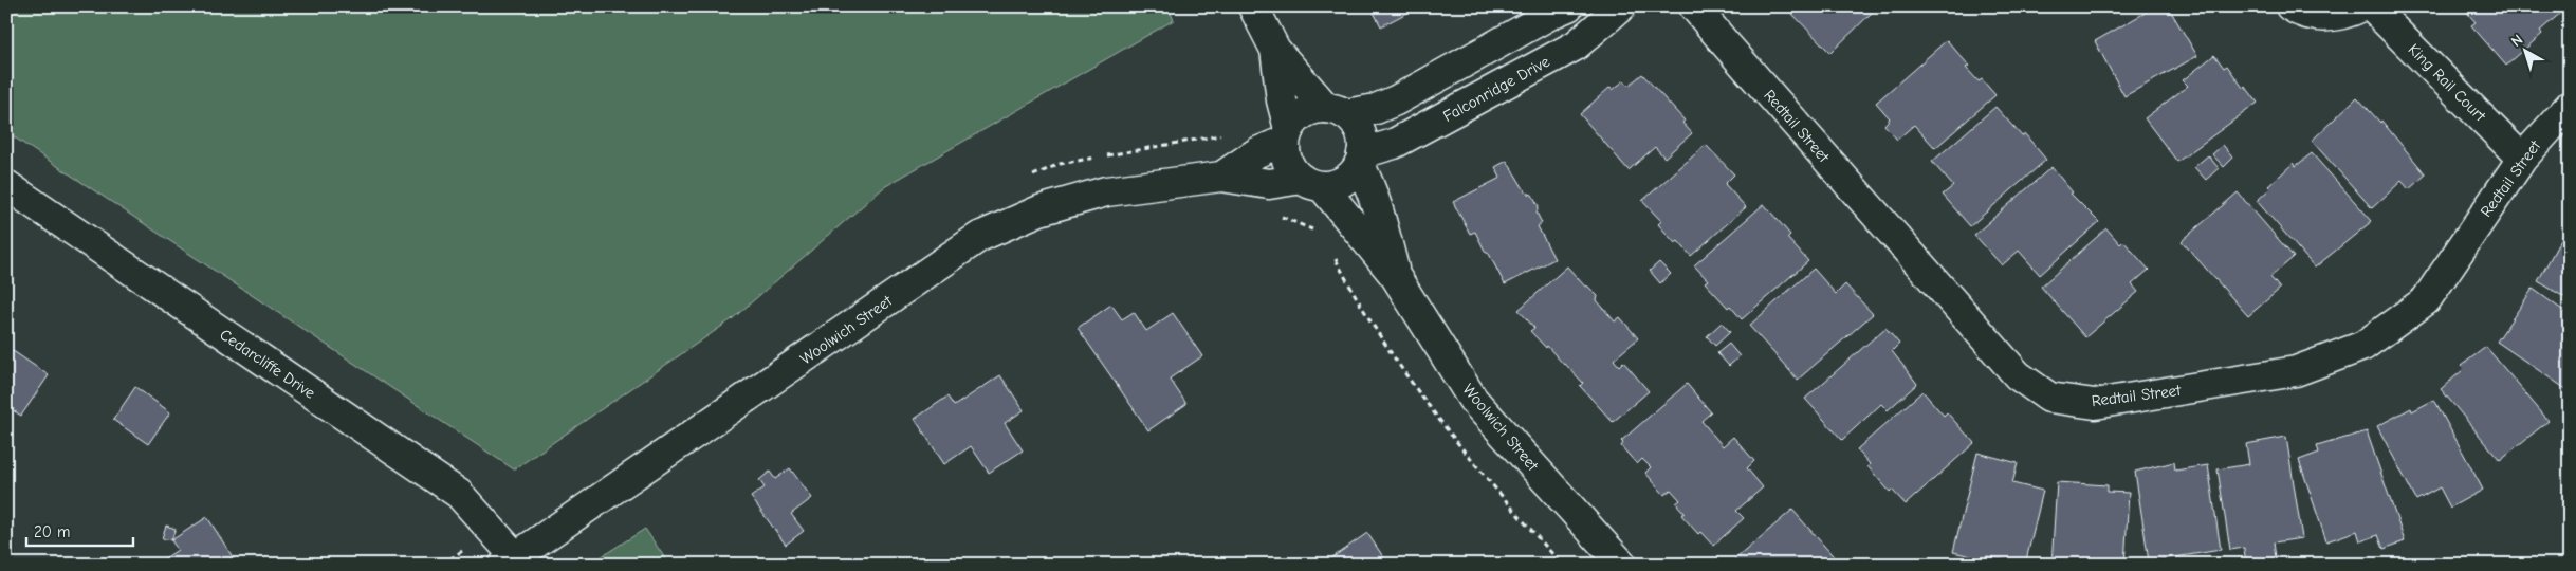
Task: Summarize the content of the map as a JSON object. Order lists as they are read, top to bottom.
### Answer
{
  "streets": {
    "street": [
      "King Rail Court",
      "Falconridge Drive",
      "Redtail Street",
      "Woolwich Street",
      "Cedarcliffe Drive"
    ]
  },
  "crossings": [
    ["King Rail Court", "Redtail Street"],
    ["Falconridge Drive", "Woolwich Street"],
    ["Woolwich Street", "Cedarcliffe Drive"]
  ],
  "scale_bar": "20 m",
  "north": "top left"
}
